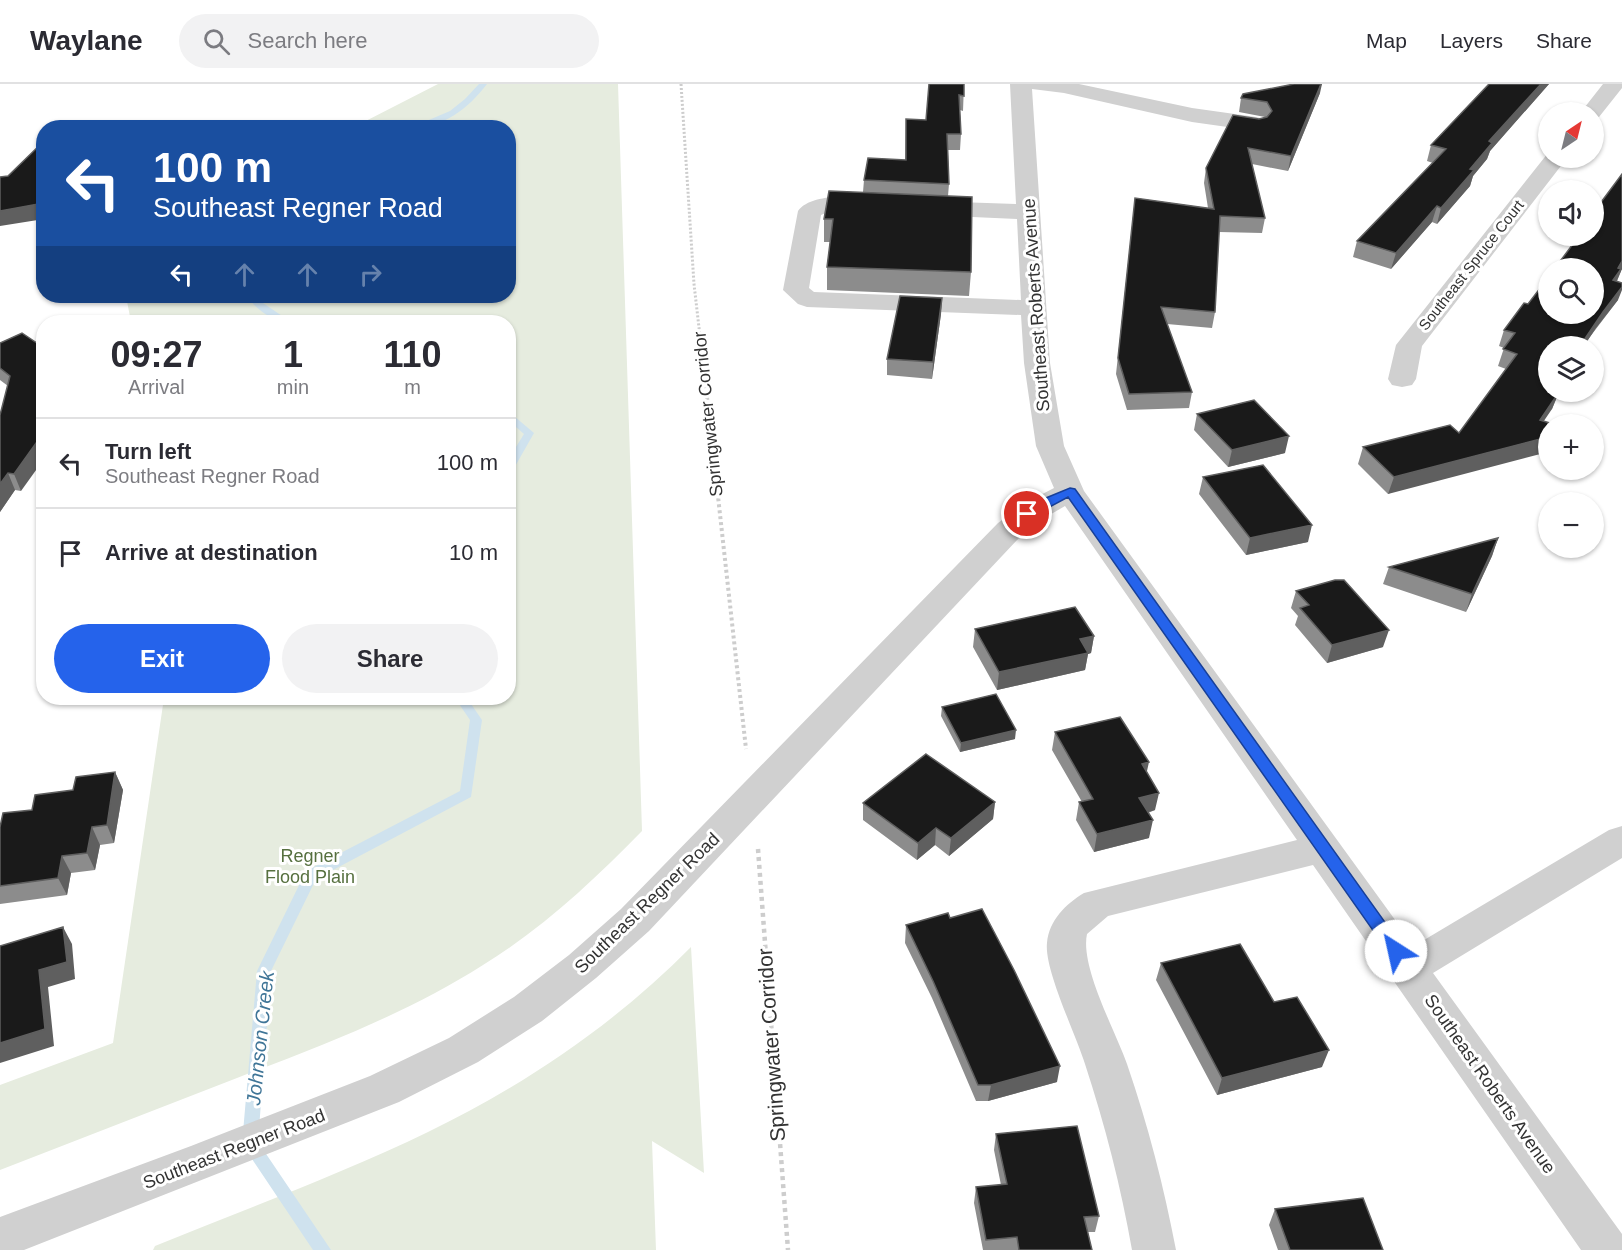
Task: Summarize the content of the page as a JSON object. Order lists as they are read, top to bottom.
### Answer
{
  "streets": {
    "street": ["Southeast Spruce Court", "Southeast Roberts Avenue", "Southeast Regner Road"],
    "path": ["Springwater Corridor"]
  },
  "crossings": [
    ["Southeast Roberts Avenue", "Southeast Regner Road"]
  ],
  "water": ["Johnson Creek"],
  "parks": ["Regner Flood Plain"],
  "north": "top right",
  "page": {
    "header": "Waylane",
    "search": "Search here",
    "nav": ["Map", "Layers", "Share"],
    "map_buttons": ["+", "−"],
    "turn": ["100 m", "Southeast Regner Road"],
    "eta": [
      "09:27",
      "Arrival",
      "1",
      "min",
      "110",
      "m"
    ],
    "list": [
      {
        "name": "Turn left",
        "note": "Southeast Regner Road",
        "value": "100 m"
      },
      {
        "name": "Arrive at destination",
        "value": "10 m"
      }
    ],
    "buttons": ["Exit", "Share"]
  }
}
